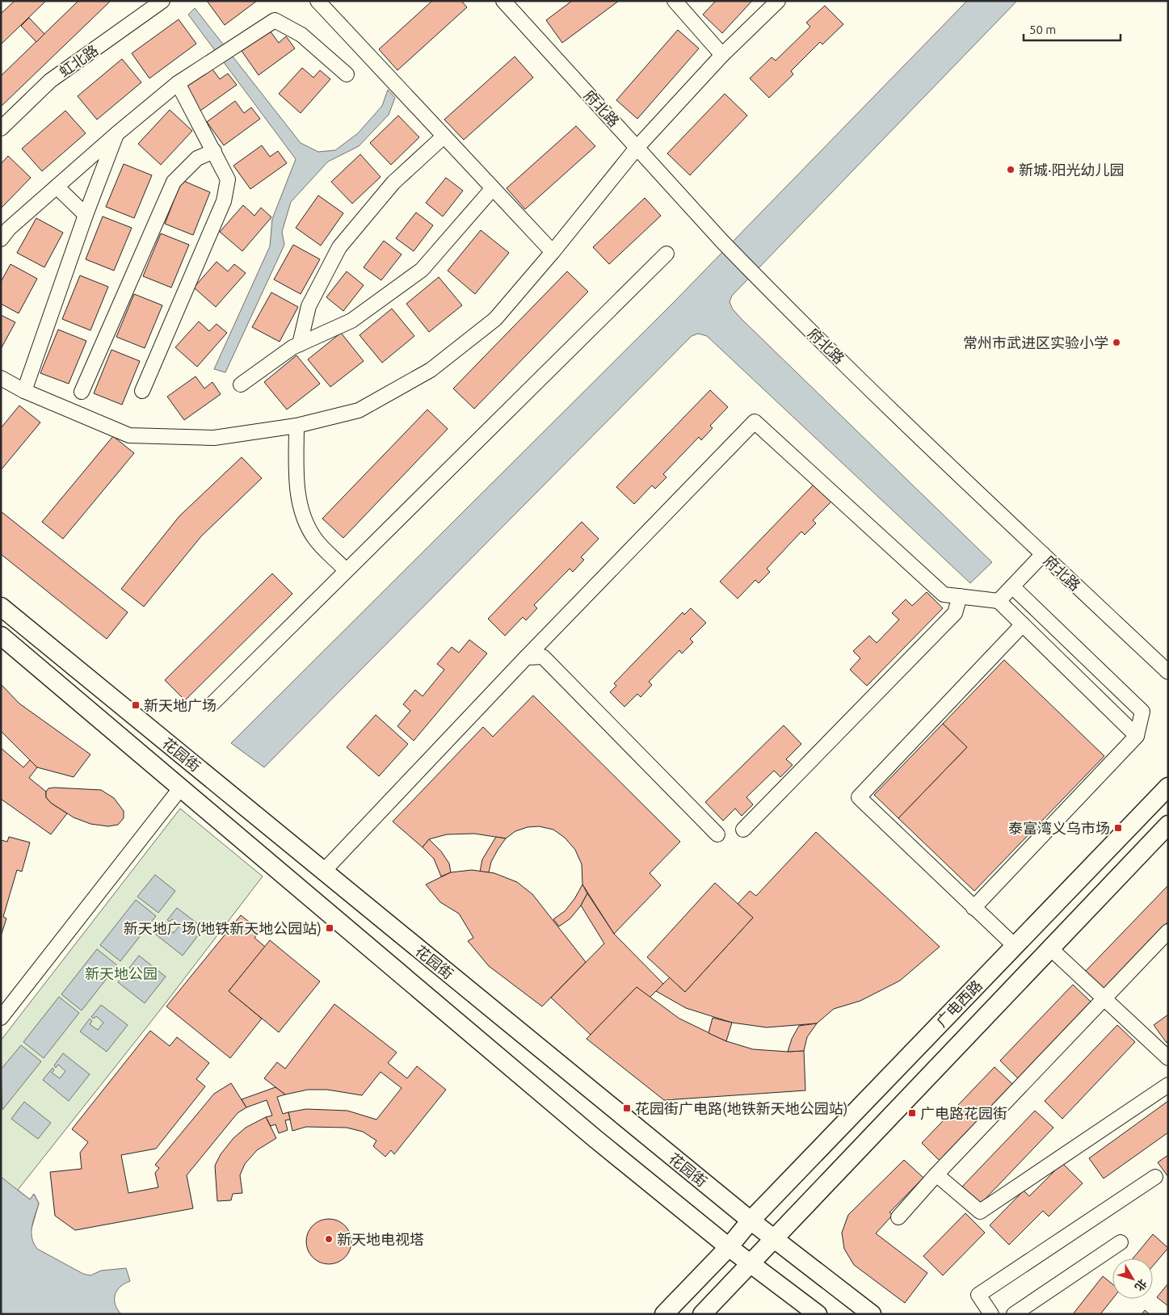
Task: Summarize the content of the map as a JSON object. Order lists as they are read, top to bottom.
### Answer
{
  "streets": {
    "main road": ["花园街", "广电西路"],
    "street": ["虹北路", "府北路"]
  },
  "crossings": [
    ["花园街", "广电西路"]
  ],
  "parks": ["新天地公园"],
  "places": {
    "other": ["新城·阳光幼儿园", "常州市武进区实验小学", "新天地电视塔"],
    "transit": [
      "新天地广场",
      "泰富湾义乌市场",
      "新天地广场(地铁新天地公园站)",
      "花园街广电路(地铁新天地公园站)",
      "广电路花园街"
    ]
  },
  "scale_bar": "50 m",
  "north": "bottom right"
}
